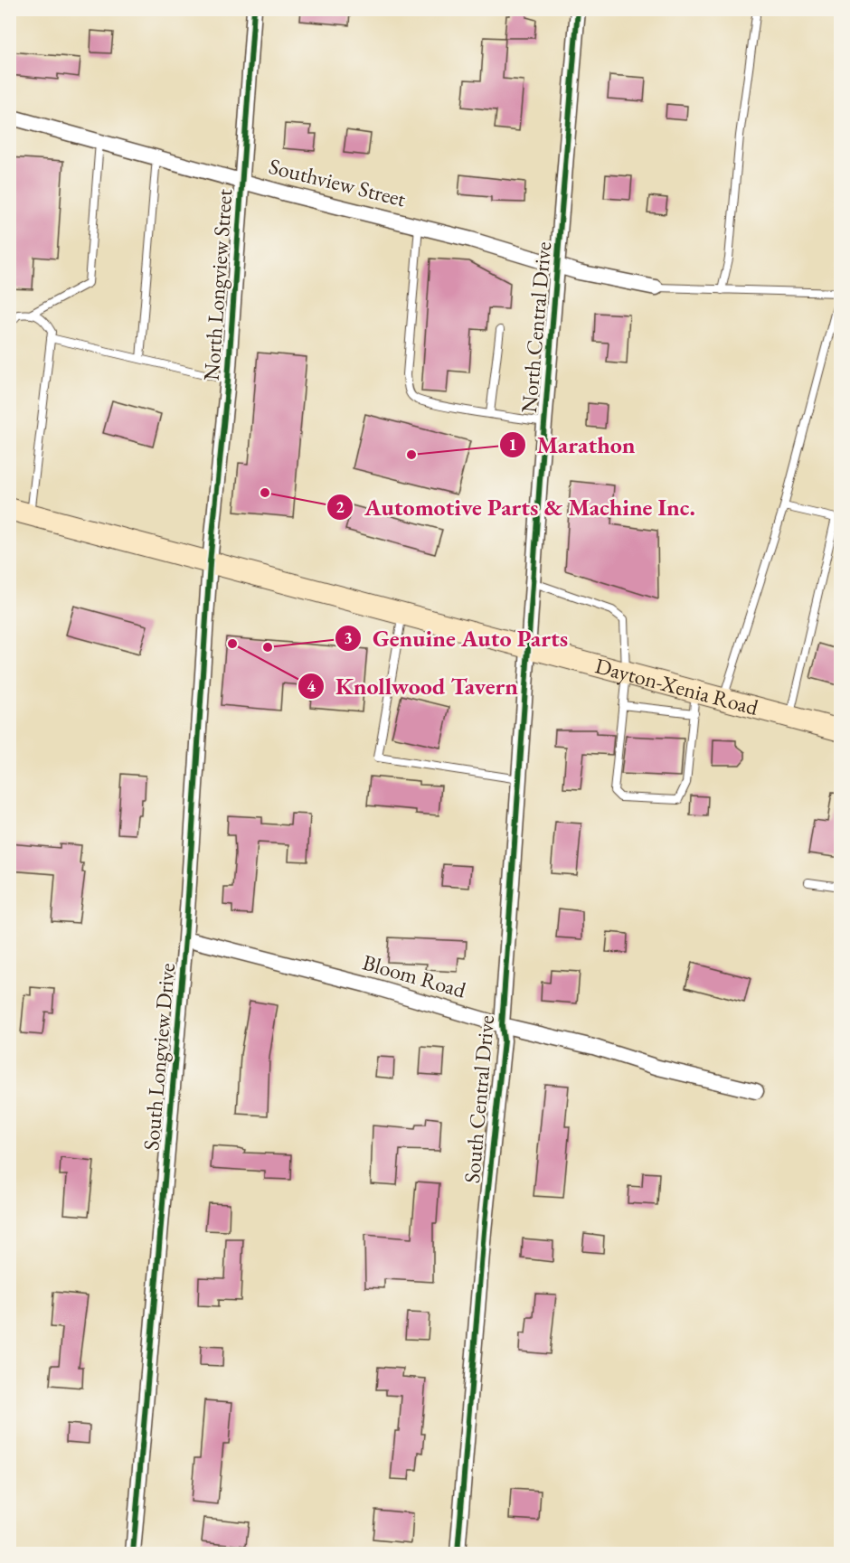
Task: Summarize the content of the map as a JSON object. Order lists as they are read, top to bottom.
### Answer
{
  "streets": {
    "main road": ["Dayton-Xenia Road"],
    "street": [
      "Southview Street",
      "North Longview Street",
      "North Central Drive",
      "Bloom Road",
      "South Longview Drive",
      "South Central Drive"
    ]
  },
  "crossings": [
    ["Southview Street", "North Longview Street"],
    ["Southview Street", "North Central Drive"],
    ["North Longview Street", "Dayton-Xenia Road"],
    ["North Longview Street", "South Longview Drive"],
    ["North Central Drive", "Dayton-Xenia Road"],
    ["North Central Drive", "South Central Drive"],
    ["Dayton-Xenia Road", "South Longview Drive"],
    ["Dayton-Xenia Road", "South Central Drive"],
    ["Bloom Road", "South Longview Drive"],
    ["Bloom Road", "South Central Drive"]
  ],
  "places": [
    "Marathon",
    "Automotive Parts & Machine Inc.",
    "Knollwood Tavern",
    "Genuine Auto Parts"
  ]
}
